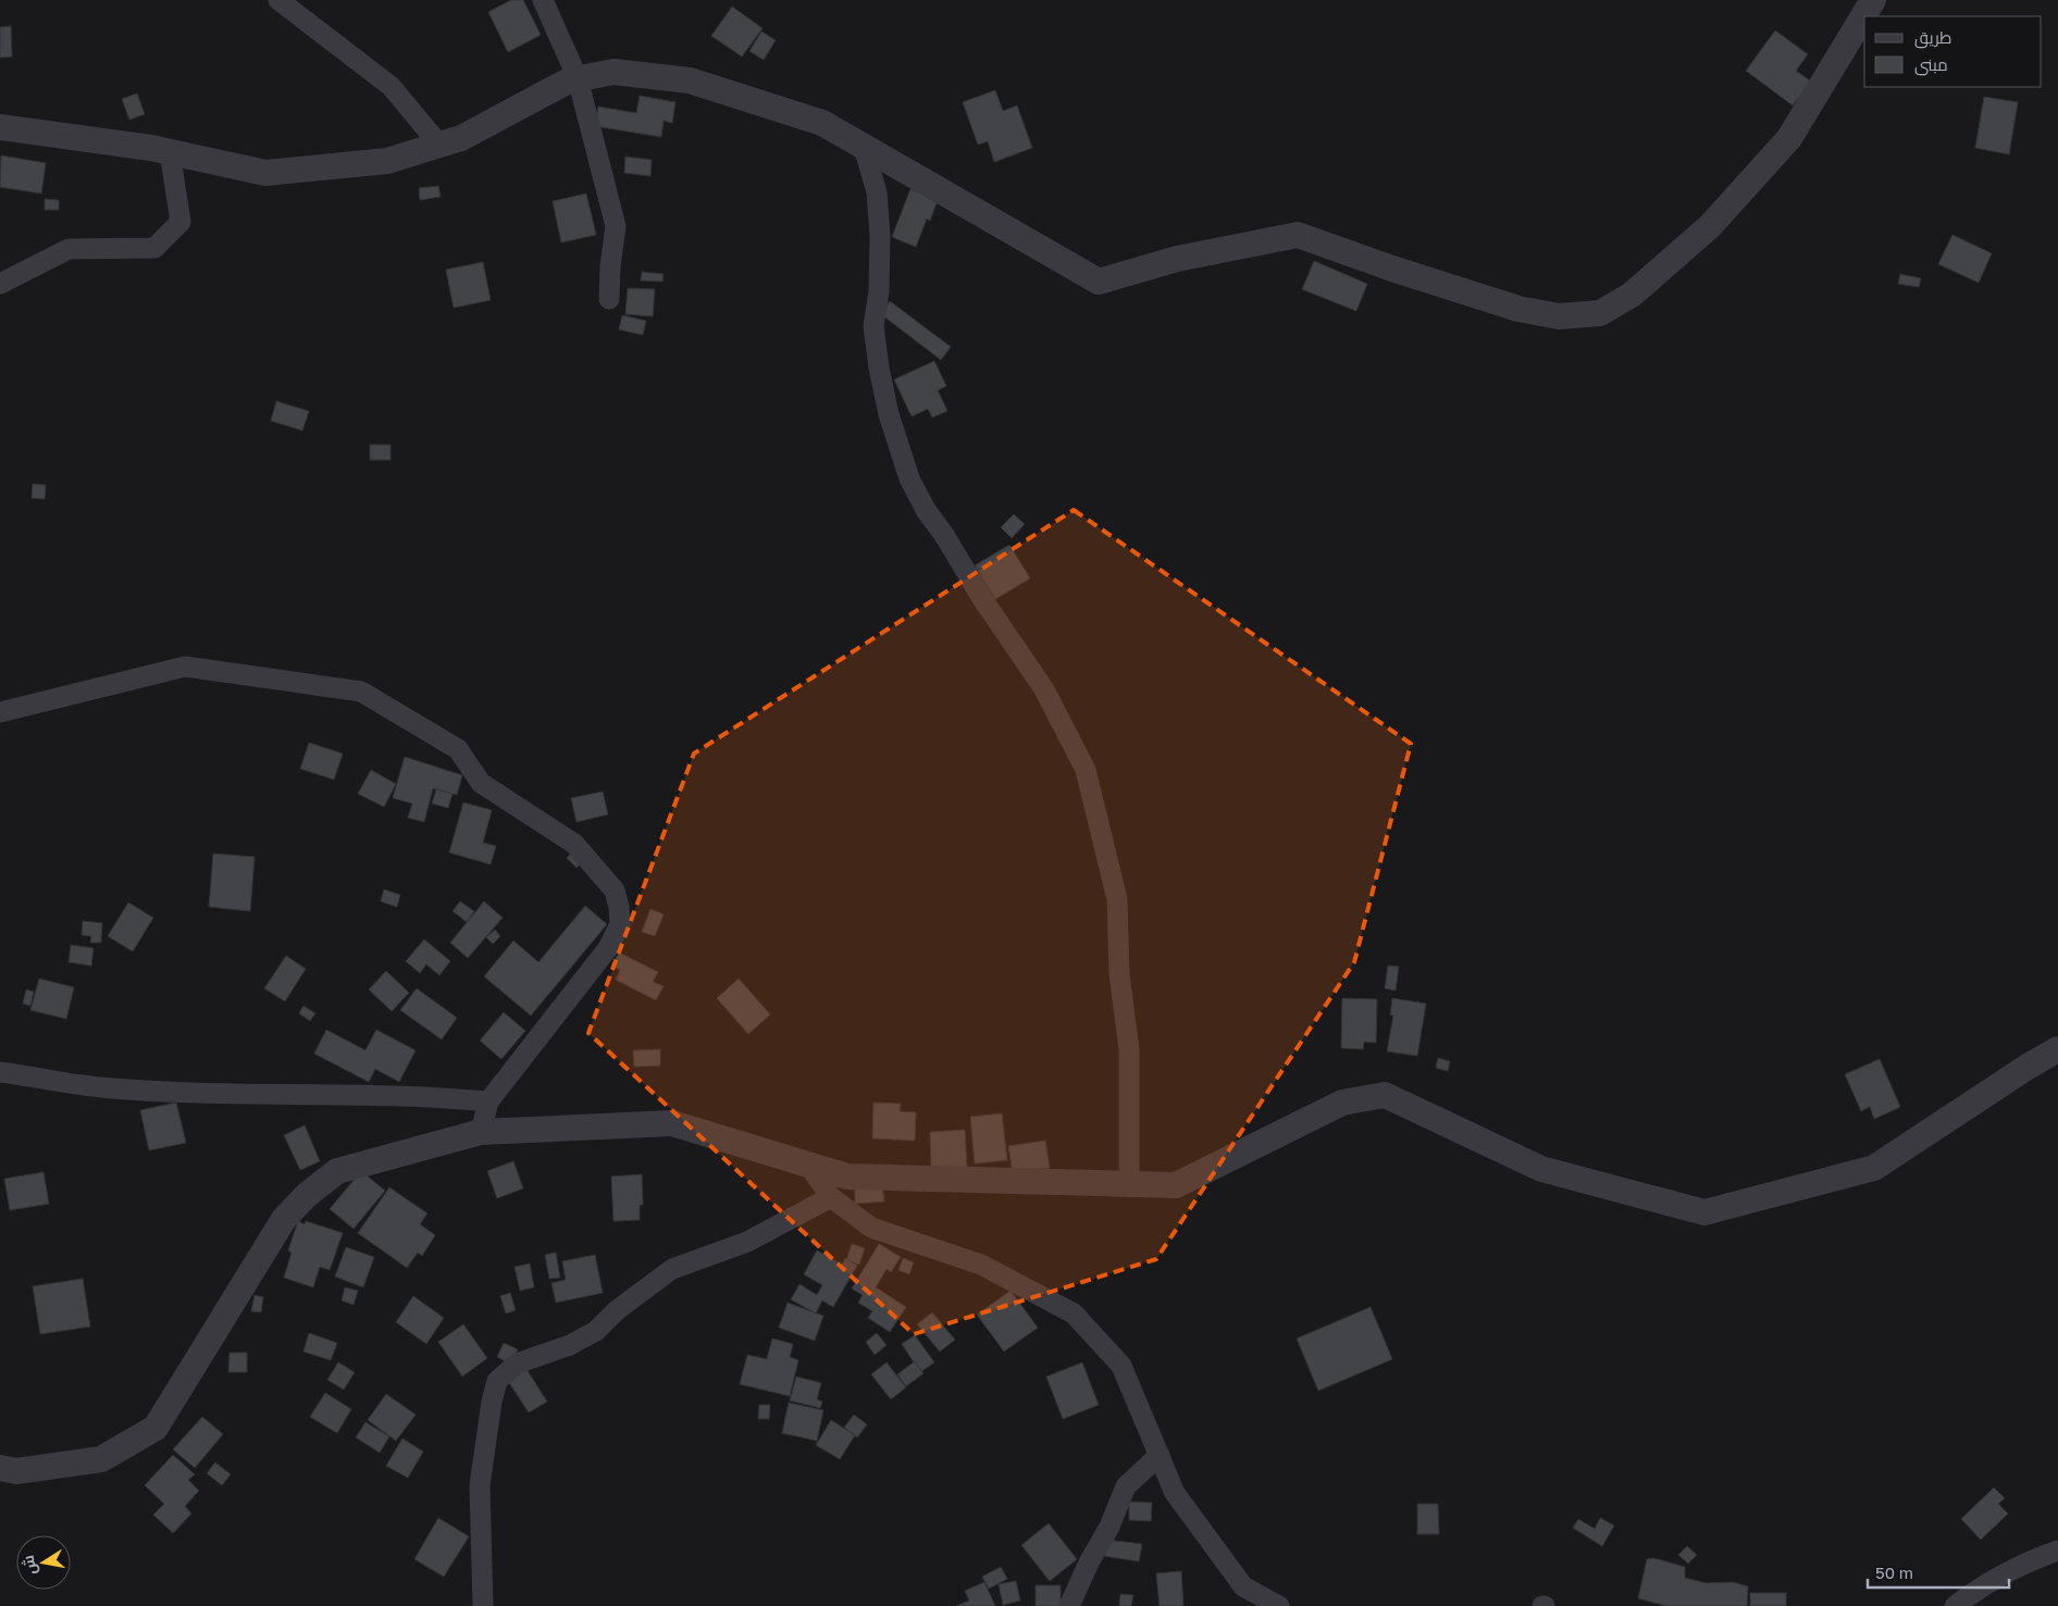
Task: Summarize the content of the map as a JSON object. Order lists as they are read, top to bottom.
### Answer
{
  "legend": ["طريق", "مبنى"],
  "scale_bar": "50 m",
  "north": "left"
}
